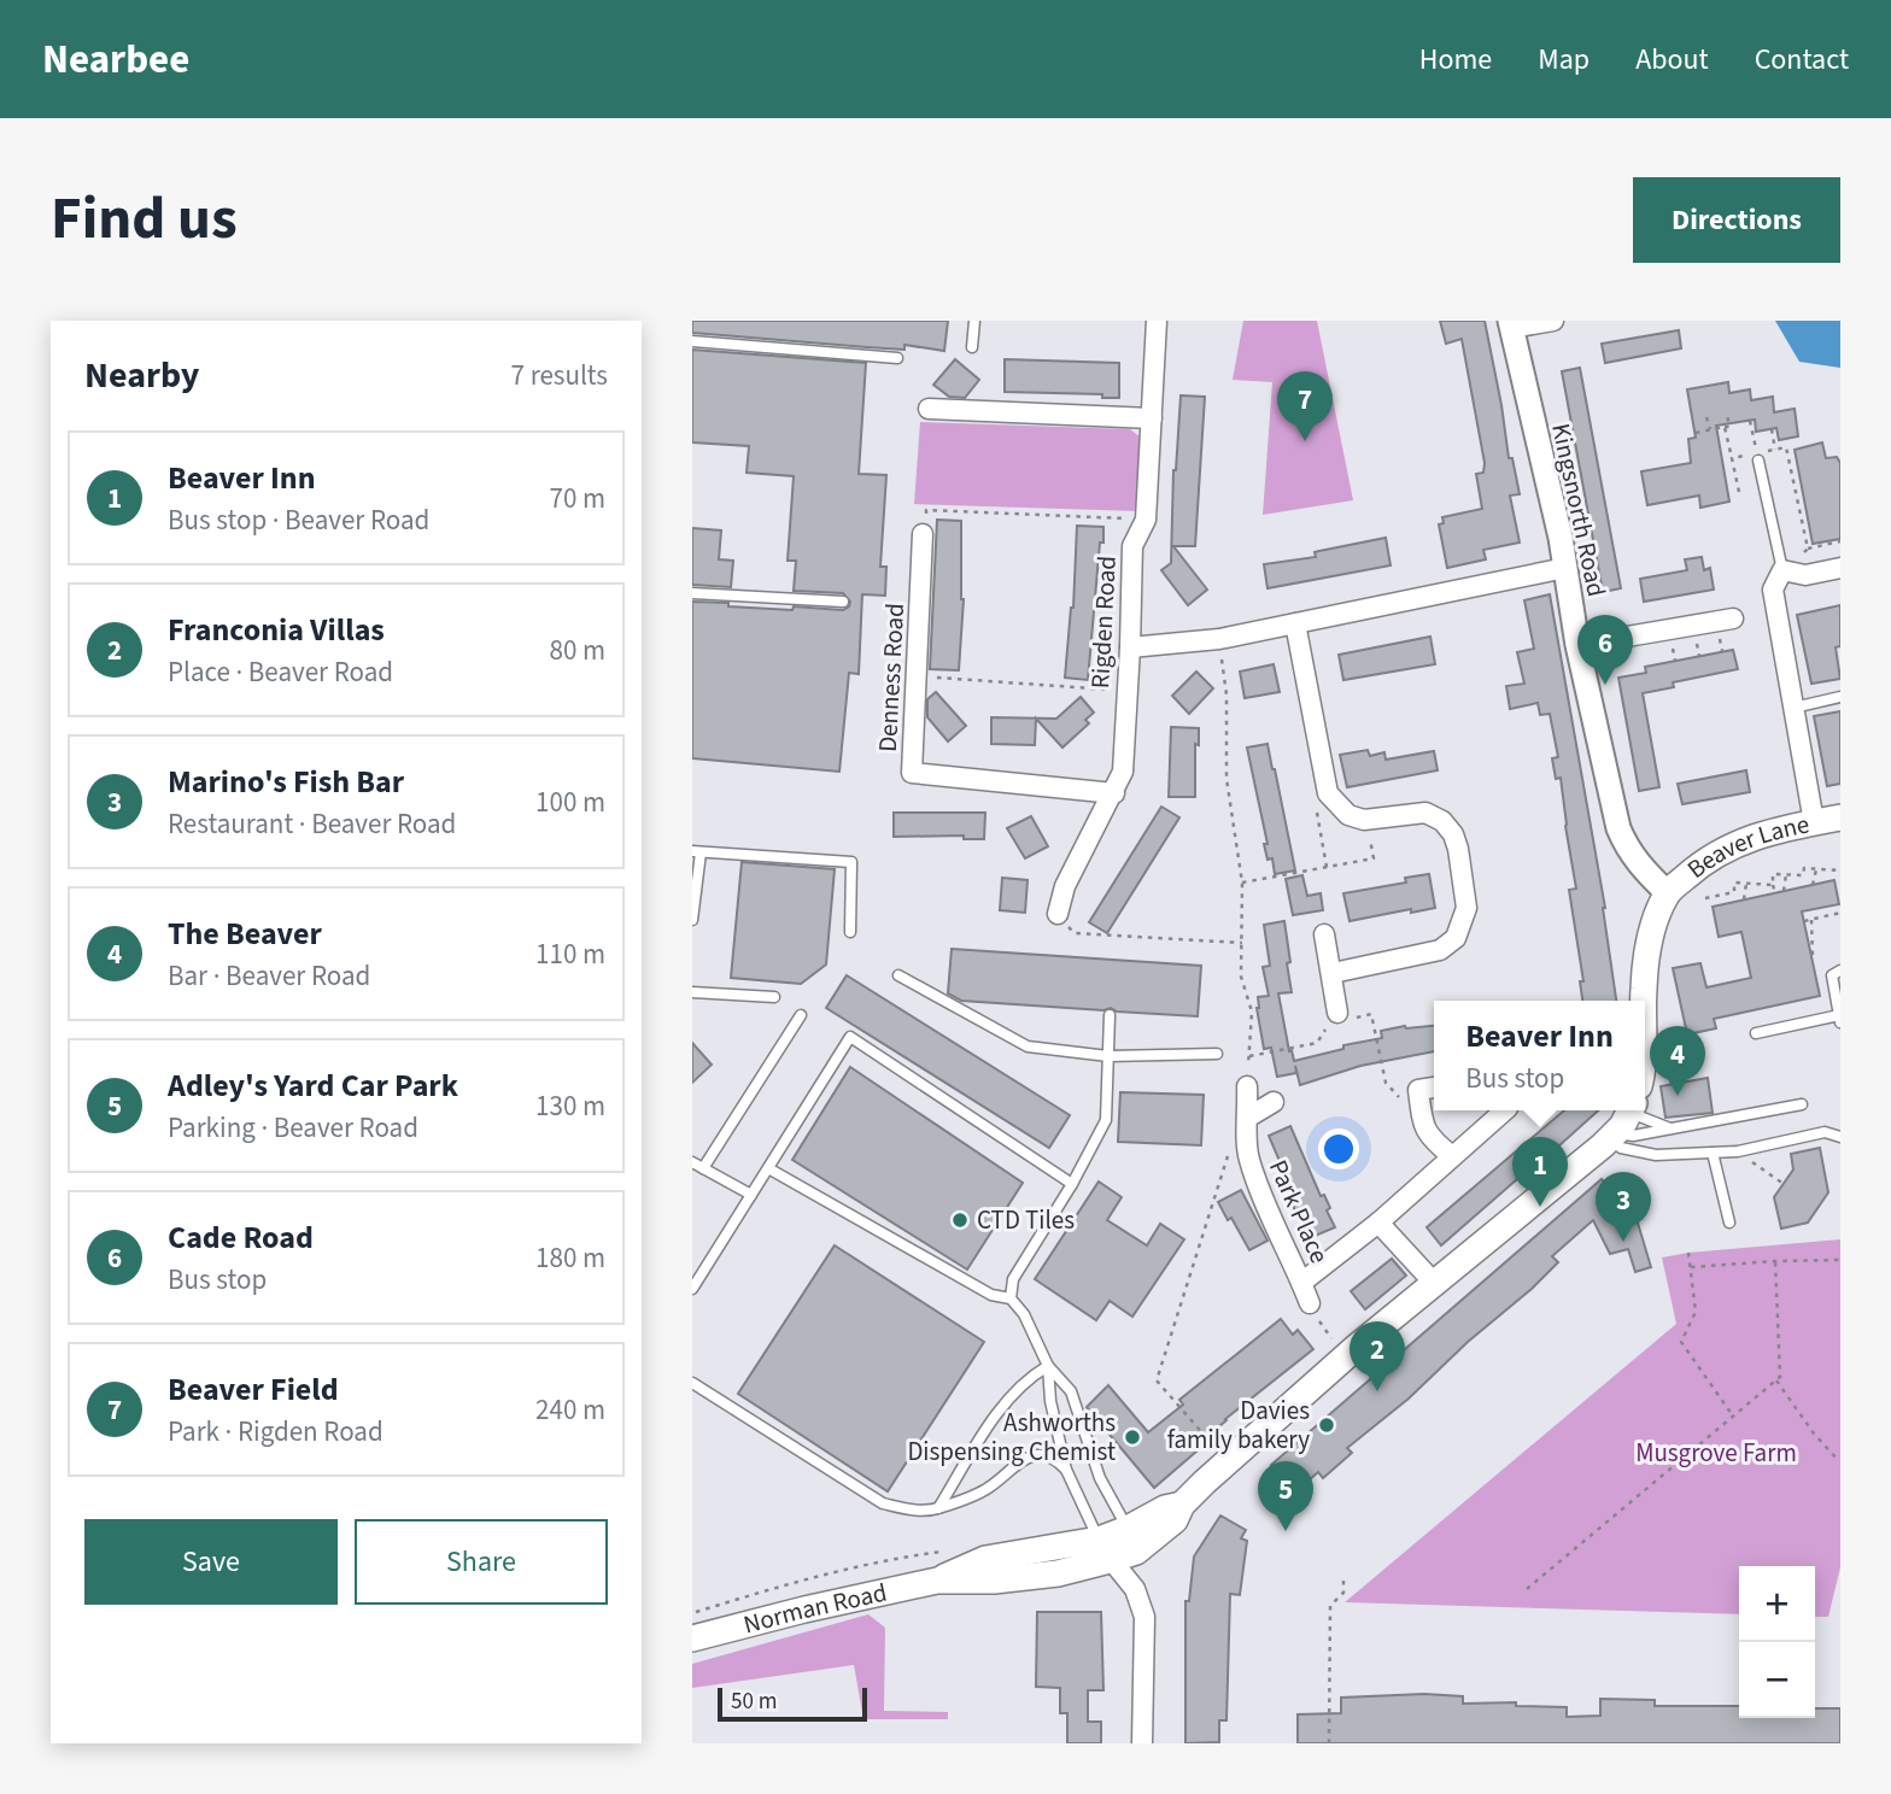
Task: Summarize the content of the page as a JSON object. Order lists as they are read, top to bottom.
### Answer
{
  "streets": {
    "main road": ["Beaver Lane", "Norman Road"],
    "street": [
      "Kingsnorth Road",
      "Rigden Road",
      "Denness Road",
      "Park Place"
    ]
  },
  "crossings": [
    ["Kingsnorth Road", "Beaver Lane"],
    ["Rigden Road", "Denness Road"]
  ],
  "parks": ["Musgrove Farm"],
  "places": ["CTD Tiles", "Davies family bakery", "Ashworths Dispensing Chemist"],
  "scale_bar": "50 m",
  "page": {
    "header": "Nearbee",
    "nav": [
      "Home",
      "Map",
      "About",
      "Contact"
    ],
    "title": "Find us",
    "buttons": [
      "Directions",
      ["Save", "Share"]
    ],
    "heading": ["Nearby", "7 results"],
    "pins": [
      "7",
      "6",
      "4",
      "1",
      "3",
      "2",
      "5"
    ],
    "list": [
      {
        "mark": "1",
        "name": "Beaver Inn",
        "note": "Bus stop · Beaver Road",
        "value": "70 m"
      },
      {
        "mark": "2",
        "name": "Franconia Villas",
        "note": "Place · Beaver Road",
        "value": "80 m"
      },
      {
        "mark": "3",
        "name": "Marino's Fish Bar",
        "note": "Restaurant · Beaver Road",
        "value": "100 m"
      },
      {
        "mark": "4",
        "name": "The Beaver",
        "note": "Bar · Beaver Road",
        "value": "110 m"
      },
      {
        "mark": "5",
        "name": "Adley's Yard Car Park",
        "note": "Parking · Beaver Road",
        "value": "130 m"
      },
      {
        "mark": "6",
        "name": "Cade Road",
        "note": "Bus stop",
        "value": "180 m"
      },
      {
        "mark": "7",
        "name": "Beaver Field",
        "note": "Park · Rigden Road",
        "value": "240 m"
      }
    ],
    "popup": ["Beaver Inn", "Bus stop"],
    "map_buttons": ["+", "−"],
    "scale": "50 m"
  }
}
